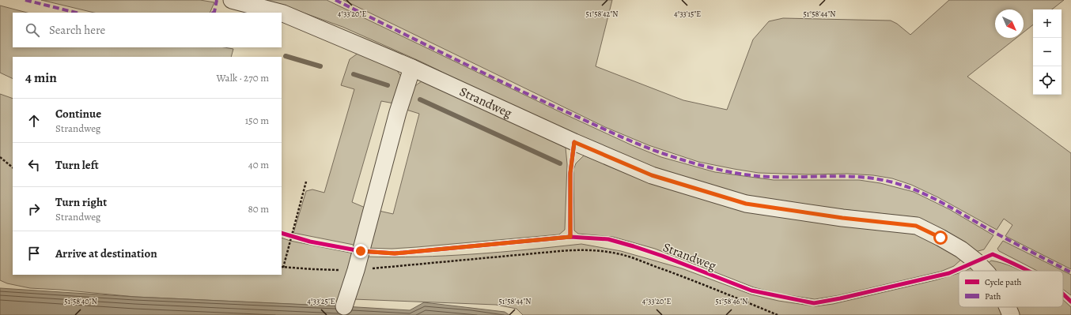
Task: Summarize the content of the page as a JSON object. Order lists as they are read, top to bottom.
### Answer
{
  "streets": {
    "street": ["Strandweg"]
  },
  "legend": ["Cycle path", "Path"],
  "north": "bottom right",
  "page": {
    "map_buttons": ["+", "−"],
    "search": "Search here",
    "heading": ["4 min", "Walk · 270 m"],
    "list": [
      ["Continue", "Strandweg", "150 m"],
      ["Turn left", "40 m"],
      ["Turn right", "Strandweg", "80 m"],
      "Arrive at destination"
    ]
  },
  "coordinates": [
    "4°33'20\"E",
    "51°58'42\"N",
    "4°33'15\"E",
    "51°58'44\"N",
    "51°58'40\"N",
    "4°33'25\"E",
    "51°58'46\"N"
  ]
}
